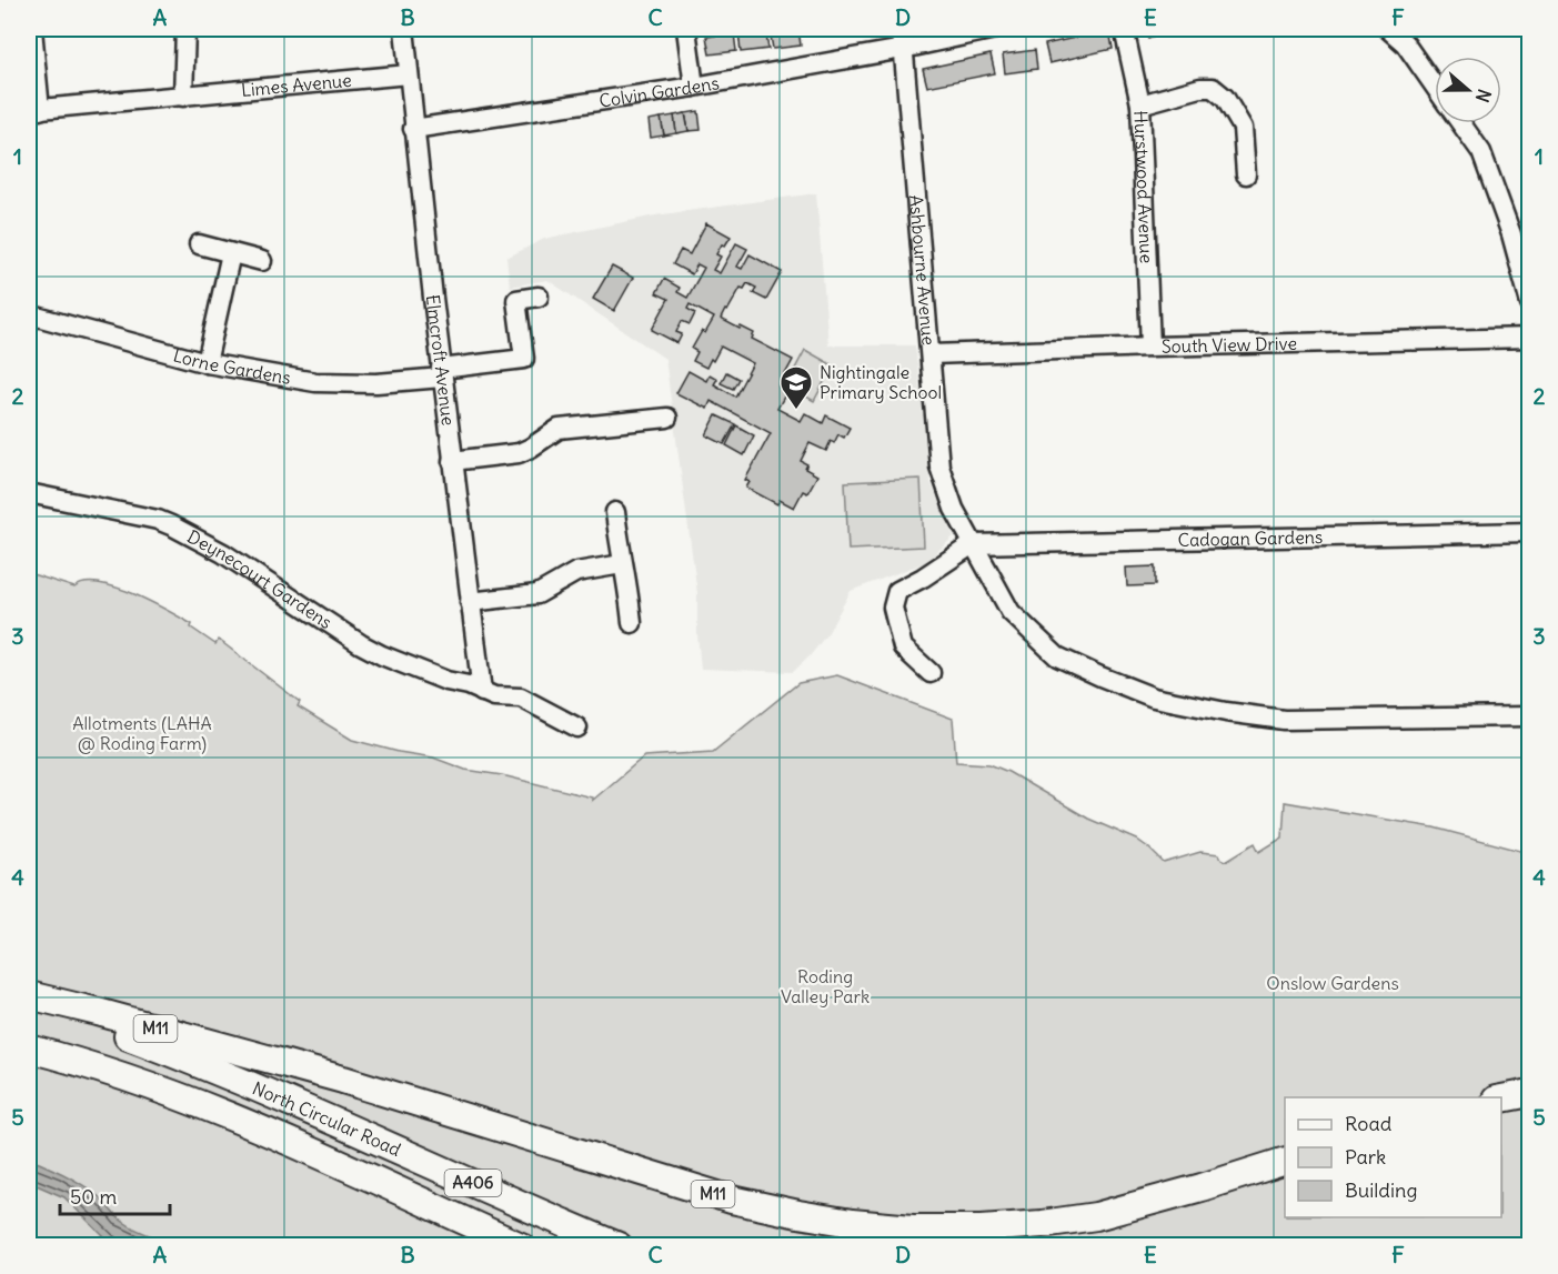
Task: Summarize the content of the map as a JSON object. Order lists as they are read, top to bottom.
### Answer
{
  "streets": {
    "highway": ["M11", "North Circular Road", "A406"],
    "street": [
      "Limes Avenue",
      "Colvin Gardens",
      "Hurstwood Avenue",
      "Ashbourne Avenue",
      "South View Drive",
      "Elmcroft Avenue",
      "Lorne Gardens",
      "Cadogan Gardens",
      "Deynecourt Gardens"
    ]
  },
  "crossings": [
    ["Limes Avenue", "Elmcroft Avenue"],
    ["Colvin Gardens", "Ashbourne Avenue"],
    ["Colvin Gardens", "Elmcroft Avenue"],
    ["Hurstwood Avenue", "South View Drive"],
    ["Ashbourne Avenue", "South View Drive"],
    ["Ashbourne Avenue", "Cadogan Gardens"],
    ["Elmcroft Avenue", "Lorne Gardens"],
    ["Elmcroft Avenue", "Deynecourt Gardens"],
    ["M11", "North Circular Road"]
  ],
  "parks": ["Allotments (LAHA @ Roding Farm)", "Roding Valley Park", "Onslow Gardens"],
  "places": {
    "school or university": ["Nightingale Primary School"]
  },
  "legend": ["Road", "Park", "Building"],
  "scale_bar": "50 m",
  "north": "right",
  "grid": {
    "columns": [
      "A",
      "B",
      "C",
      "D",
      "E",
      "F"
    ],
    "rows": [
      "1",
      "2",
      "3",
      "4",
      "5"
    ]
  }
}
